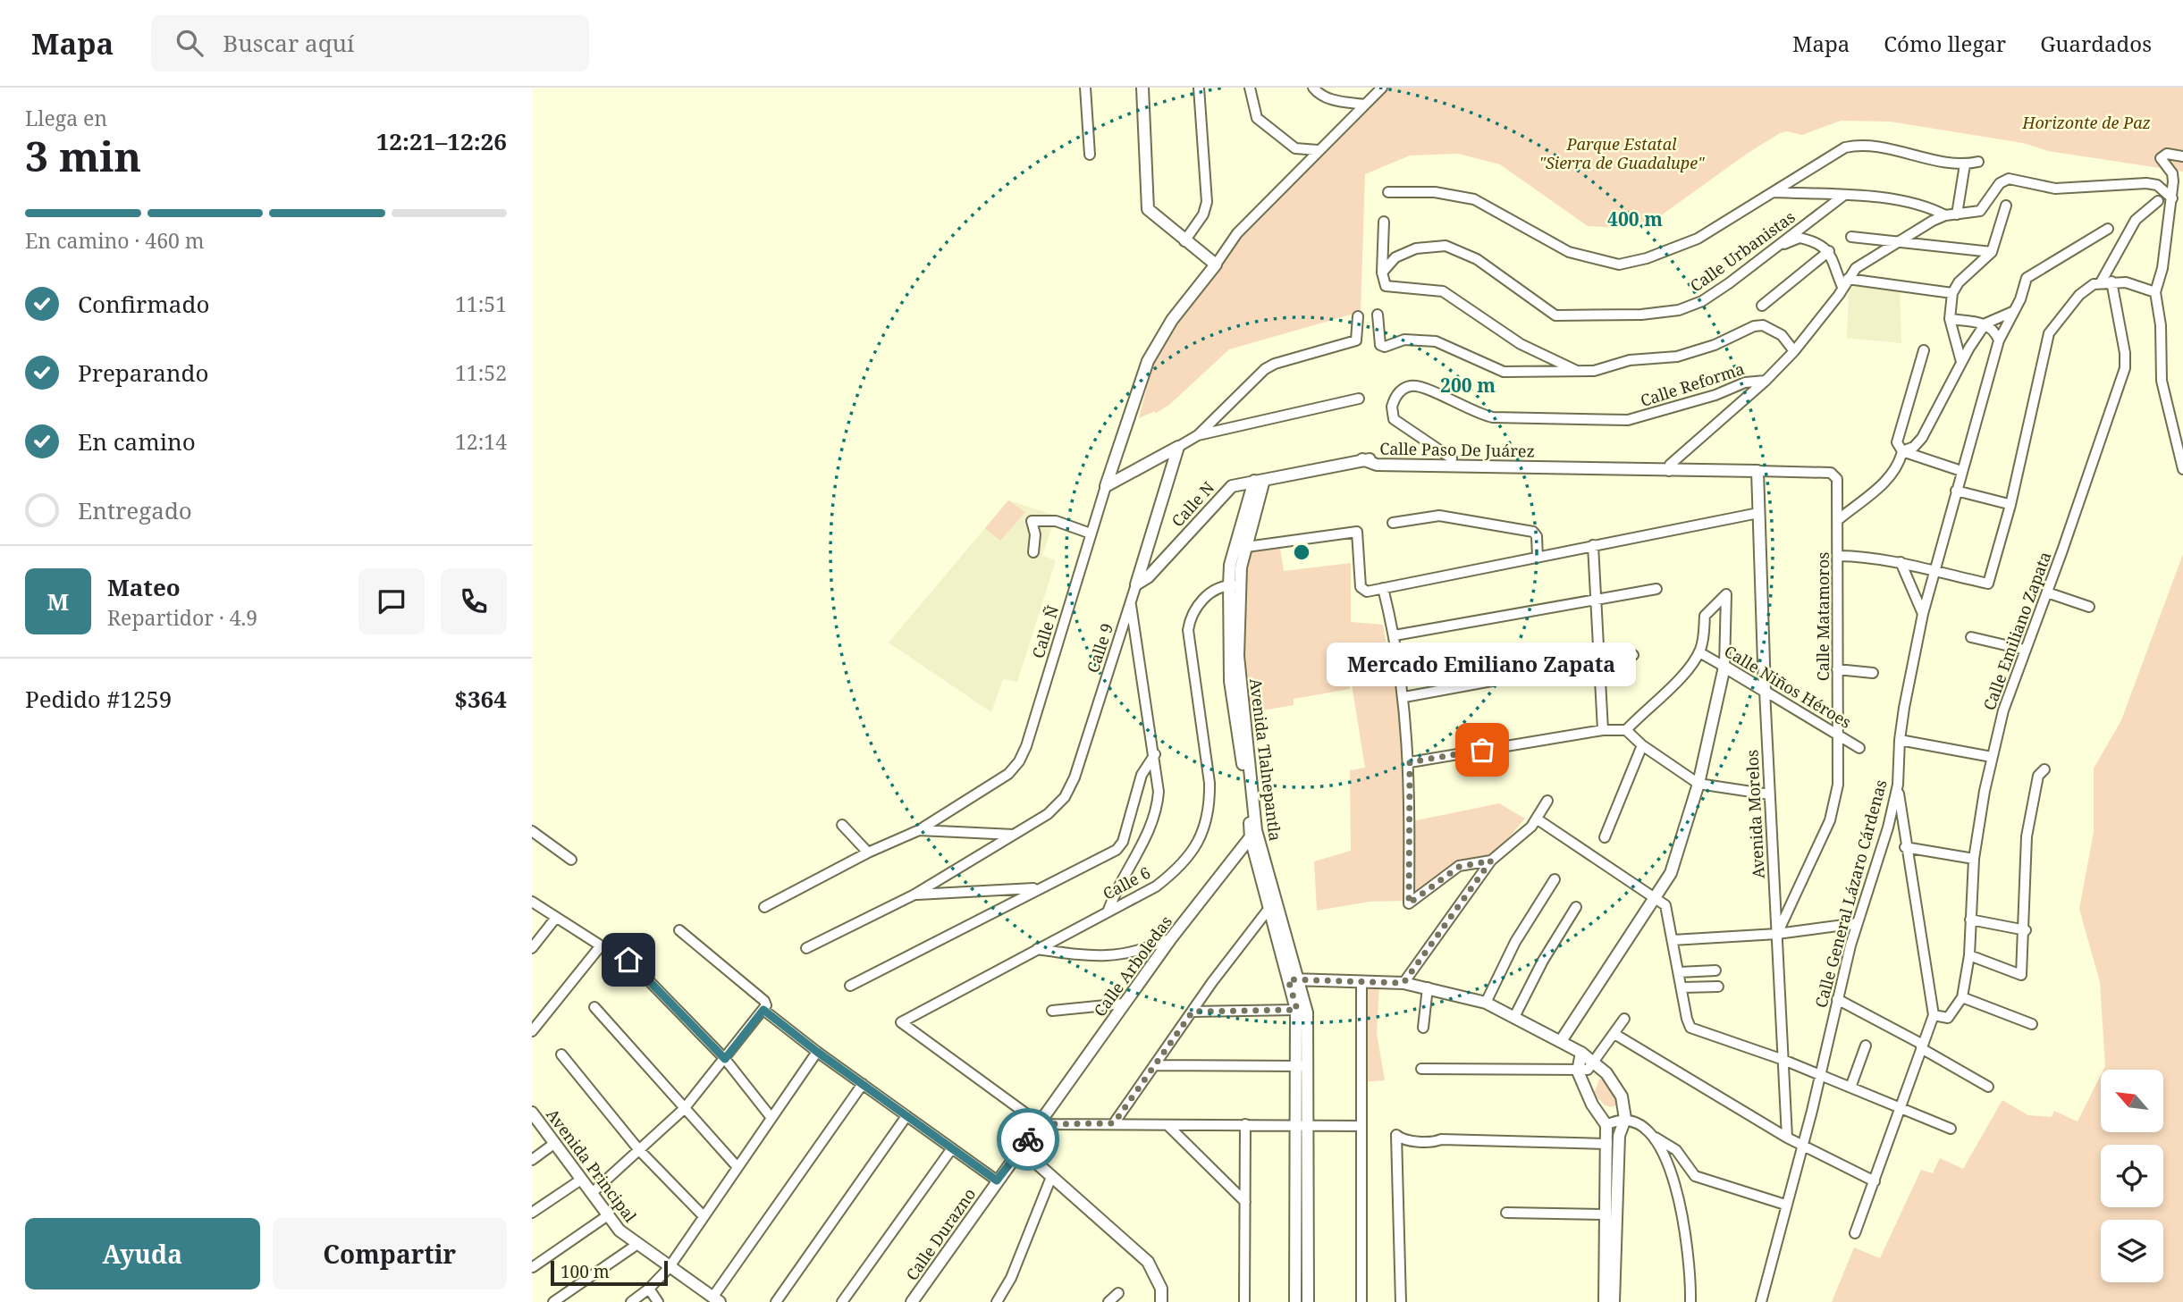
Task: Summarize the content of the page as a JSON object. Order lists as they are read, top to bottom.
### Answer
{
  "streets": {
    "street": [
      "Calle Urbanistas",
      "Calle Reforma",
      "Calle Paso De Juárez",
      "Calle N",
      "Calle Matamoros",
      "Calle Emiliano Zapata",
      "Calle Ñ",
      "Calle 9",
      "Calle Niños Héroes",
      "Avenida Tlalnepantla",
      "Avenida Morelos",
      "Calle 6",
      "Calle General Lázaro Cárdenas",
      "Calle Arboledas",
      "Avenida Principal",
      "Calle Durazno"
    ]
  },
  "crossings": [
    ["Calle Reforma", "Calle Paso De Juárez"],
    ["Calle Paso De Juárez", "Calle N"],
    ["Calle N", "Calle 9"],
    ["Calle N", "Avenida Tlalnepantla"],
    ["Calle Matamoros", "Calle Niños Héroes"],
    ["Calle Matamoros", "Avenida Morelos"],
    ["Calle Niños Héroes", "Avenida Morelos"],
    ["Avenida Tlalnepantla", "Calle 6"],
    ["Avenida Tlalnepantla", "Calle Arboledas"],
    ["Calle 6", "Calle Arboledas"],
    ["Calle 6", "Calle Durazno"],
    ["Calle Arboledas", "Calle Durazno"]
  ],
  "parks": ["Horizonte de Paz", "Parque Estatal \"Sierra de Guadalupe\""],
  "places": ["Mercado Emiliano Zapata"],
  "scale_bar": "100 m",
  "north": "top left",
  "page": {
    "header": "Mapa",
    "search": "Buscar aquí",
    "nav": ["Mapa", "Cómo llegar", "Guardados"],
    "heading": ["3 min", "Llega en", "12:21–12:26"],
    "panel": [
      "Mateo",
      "Repartidor · 4.9",
      "Pedido #1259",
      "$364"
    ],
    "bar": "En camino · 460 m",
    "list": [
      ["Confirmado", "11:51"],
      ["Preparando", "11:52"],
      ["En camino", "12:14"],
      "Entregado"
    ],
    "round": "M",
    "bubble": "Mercado Emiliano Zapata",
    "buttons": ["Ayuda", "Compartir"],
    "scale": "100 m"
  },
  "rings": ["400 m", "200 m"]
}
